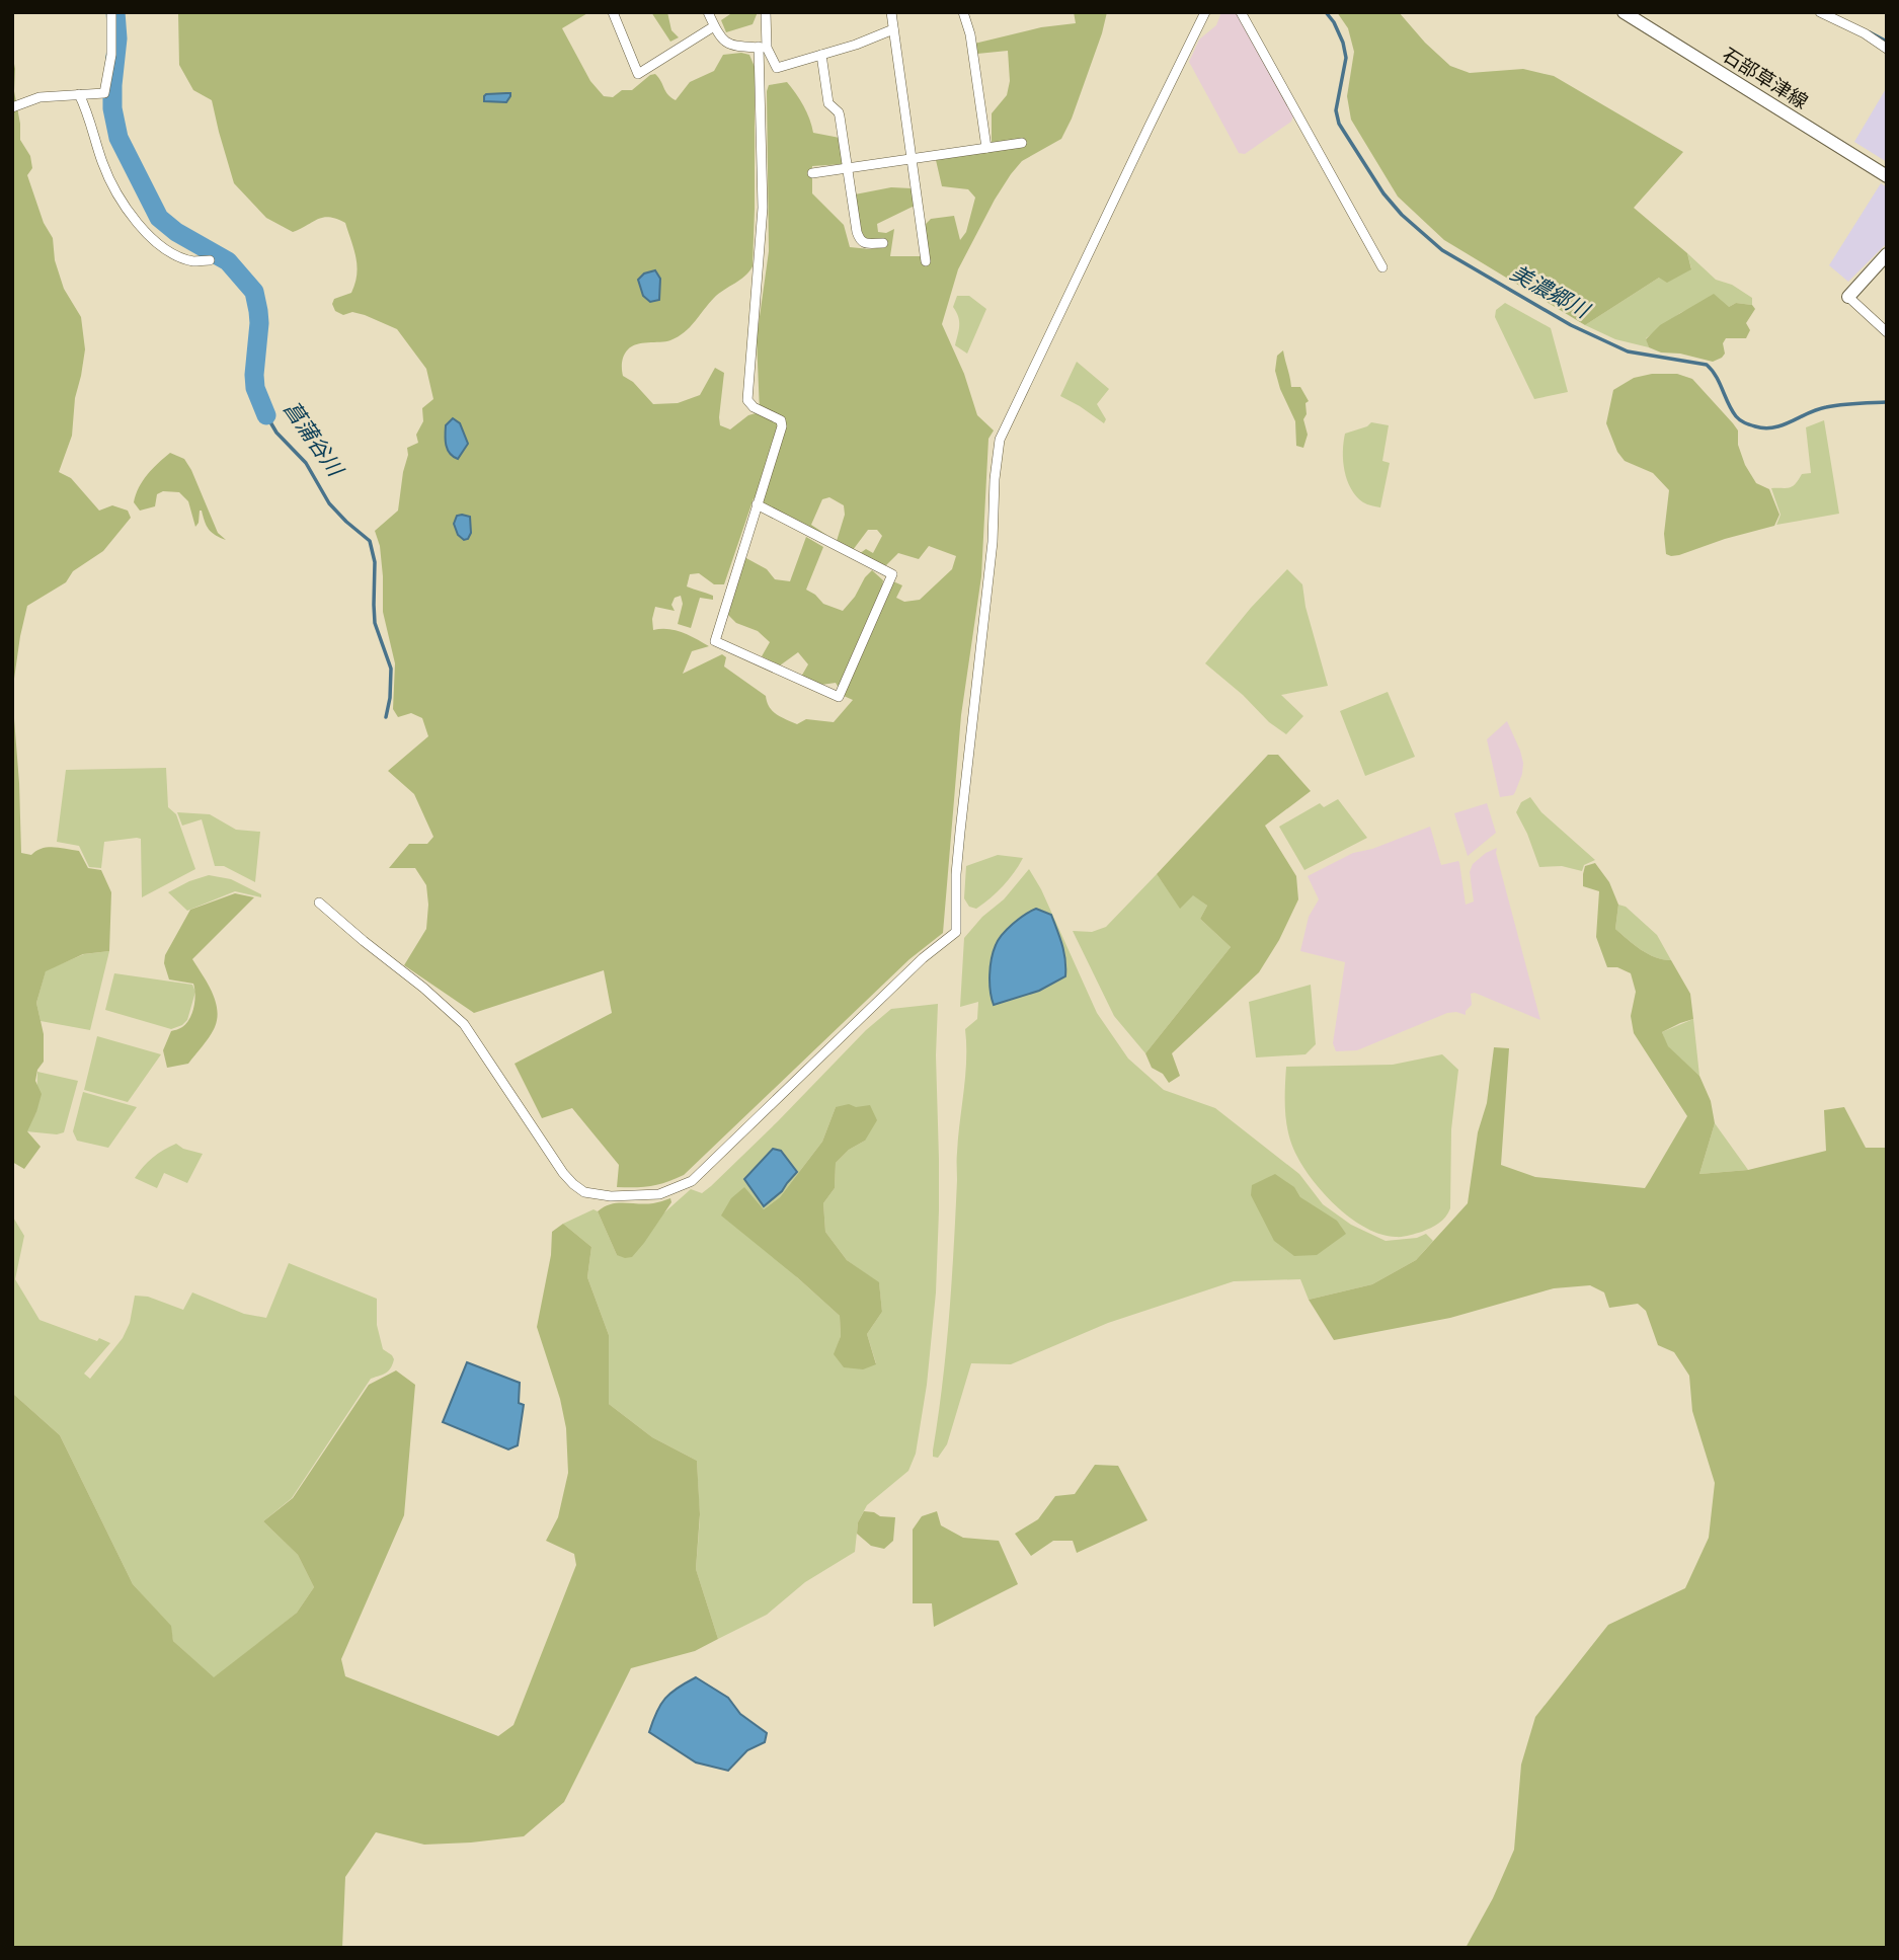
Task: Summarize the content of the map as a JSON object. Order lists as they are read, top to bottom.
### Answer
{
  "streets": {
    "main road": ["石部草津線"]
  },
  "water": ["美濃郷川", "菖蒲谷川"]
}
